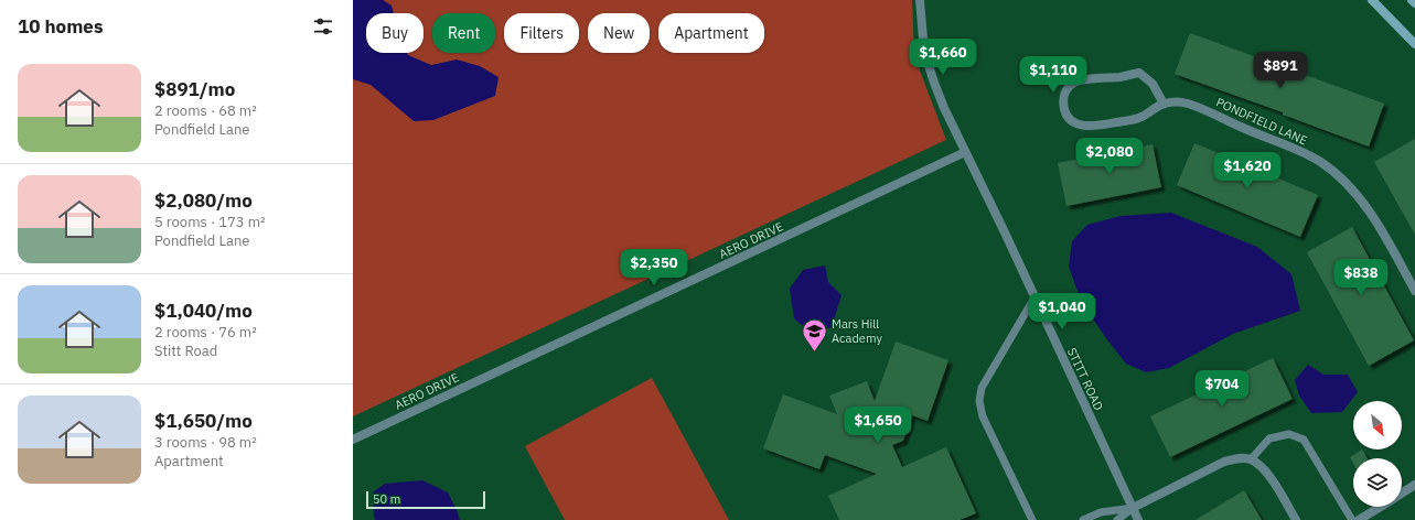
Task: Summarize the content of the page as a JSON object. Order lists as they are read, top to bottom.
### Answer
{
  "streets": {
    "street": ["PONDFIELD LANE", "AERO DRIVE", "STITT ROAD"]
  },
  "crossings": [
    ["AERO DRIVE", "STITT ROAD"]
  ],
  "places": {
    "school or university": ["Mars Hill Academy"]
  },
  "scale_bar": "50 m",
  "north": "bottom right",
  "page": {
    "heading": "10 homes",
    "chip": [
      "Buy",
      "Rent",
      "Filters",
      "New",
      "Apartment"
    ],
    "price": [
      "$1,660",
      "$891",
      "$1,110",
      "$2,080",
      "$1,620",
      "$2,350",
      "$838",
      "$1,040",
      "$704",
      "$1,650"
    ],
    "list": [
      {
        "name": "$891/mo",
        "note": "2 rooms · 68 m² · Pondfield Lane"
      },
      {
        "name": "$2,080/mo",
        "note": "5 rooms · 173 m² · Pondfield Lane"
      },
      {
        "name": "$1,040/mo",
        "note": "2 rooms · 76 m² · Stitt Road"
      },
      {
        "name": "$1,650/mo",
        "note": "3 rooms · 98 m² · Apartment"
      }
    ],
    "scale": "50 m"
  }
}
